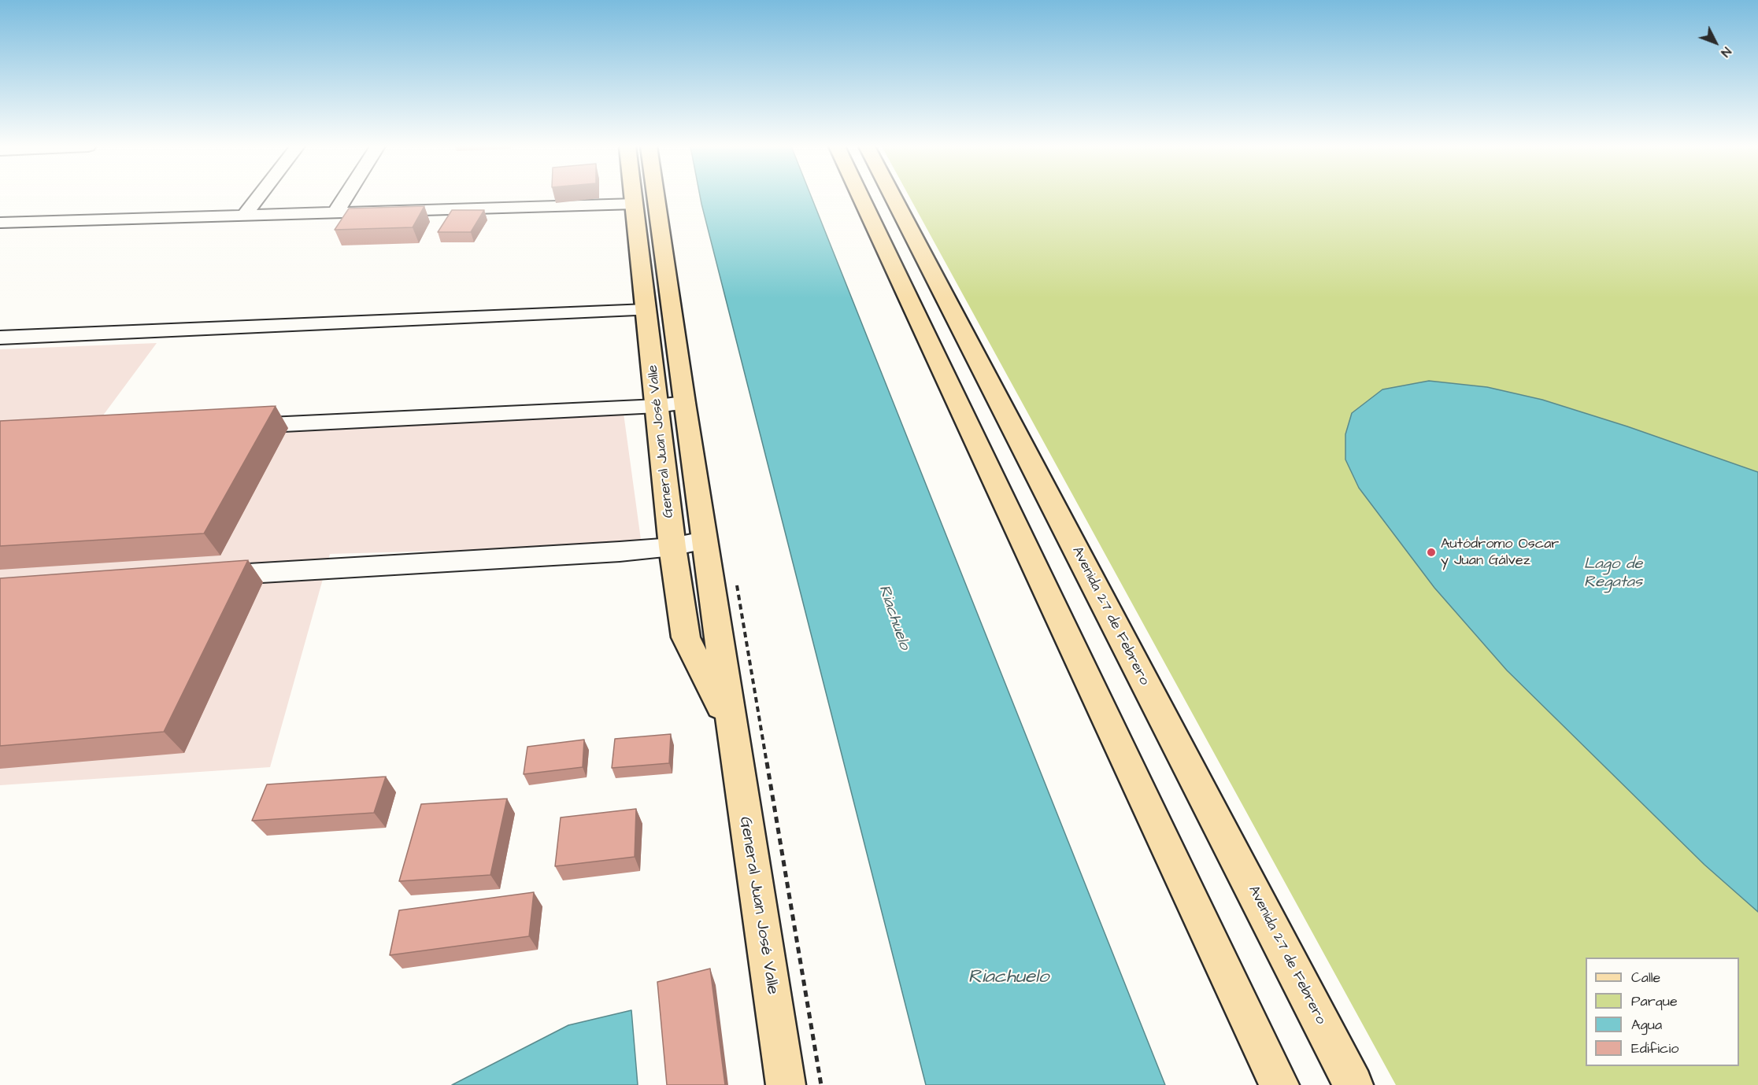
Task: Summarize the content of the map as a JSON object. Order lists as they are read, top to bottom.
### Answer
{
  "streets": {
    "main road": ["General Juan José Valle", "Avenida 27 de Febrero"]
  },
  "water": ["Lago de Regatas", "Riachuelo"],
  "places": ["Autódromo Oscar y Juan Gálvez"],
  "legend": [
    "Calle",
    "Parque",
    "Agua",
    "Edificio"
  ],
  "north": "bottom right"
}
